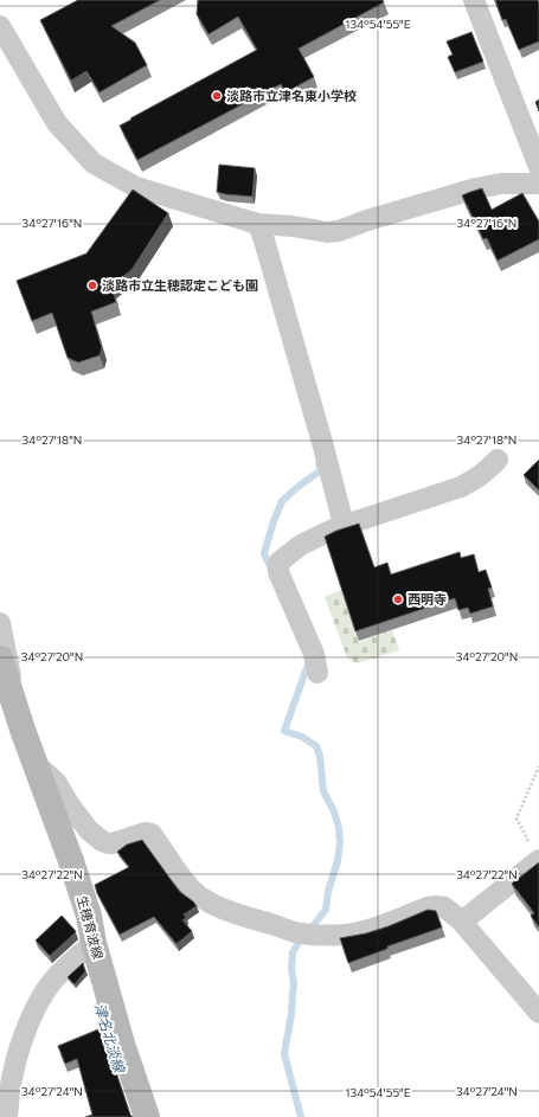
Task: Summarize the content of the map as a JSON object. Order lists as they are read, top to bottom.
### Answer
{
  "streets": {
    "main road": ["生穂育波線"]
  },
  "water": ["津名北淡線"],
  "places": ["淡路市立津名東小学校", "淡路市立生穂認定こども園", "西明寺"],
  "coordinates": [
    "134°54'55\"E",
    "34°27'16\"N",
    "34°27'18\"N",
    "34°27'20\"N",
    "34°27'22\"N",
    "34°27'24\"N"
  ]
}
